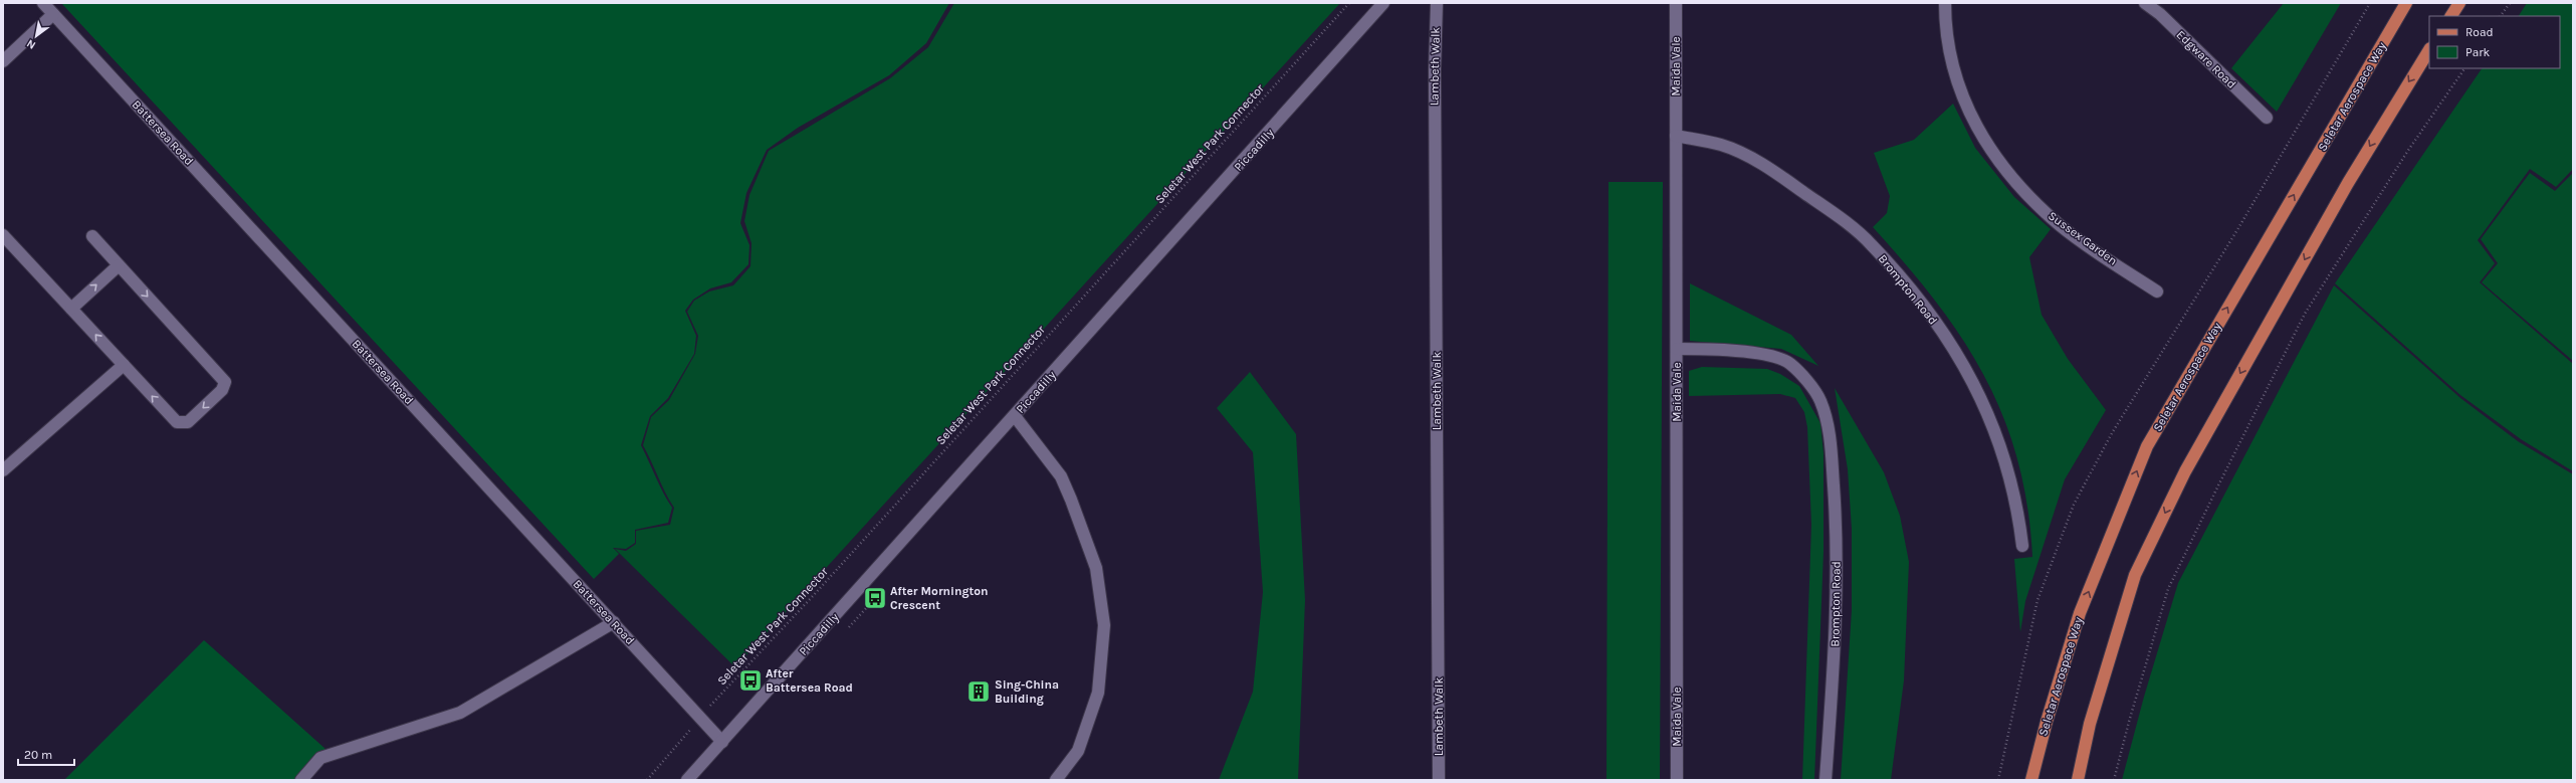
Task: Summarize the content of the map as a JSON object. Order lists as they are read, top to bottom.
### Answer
{
  "streets": {
    "main road": ["Seletar Aerospace Way"],
    "street": [
      "Edgware Road",
      "Lambeth Walk",
      "Maida Vale",
      "Battersea Road",
      "Piccadilly",
      "Sussex Garden",
      "Brompton Road"
    ],
    "path": ["Seletar West Park Connector"]
  },
  "crossings": [
    ["Maida Vale", "Brompton Road"],
    ["Battersea Road", "Seletar West Park Connector"],
    ["Battersea Road", "Piccadilly"]
  ],
  "places": {
    "bus stop": ["After Mornington Crescent", "After Battersea Road"],
    "building": ["Sing-China Building"]
  },
  "legend": ["Road", "Park"],
  "scale_bar": "20 m",
  "north": "bottom left"
}
